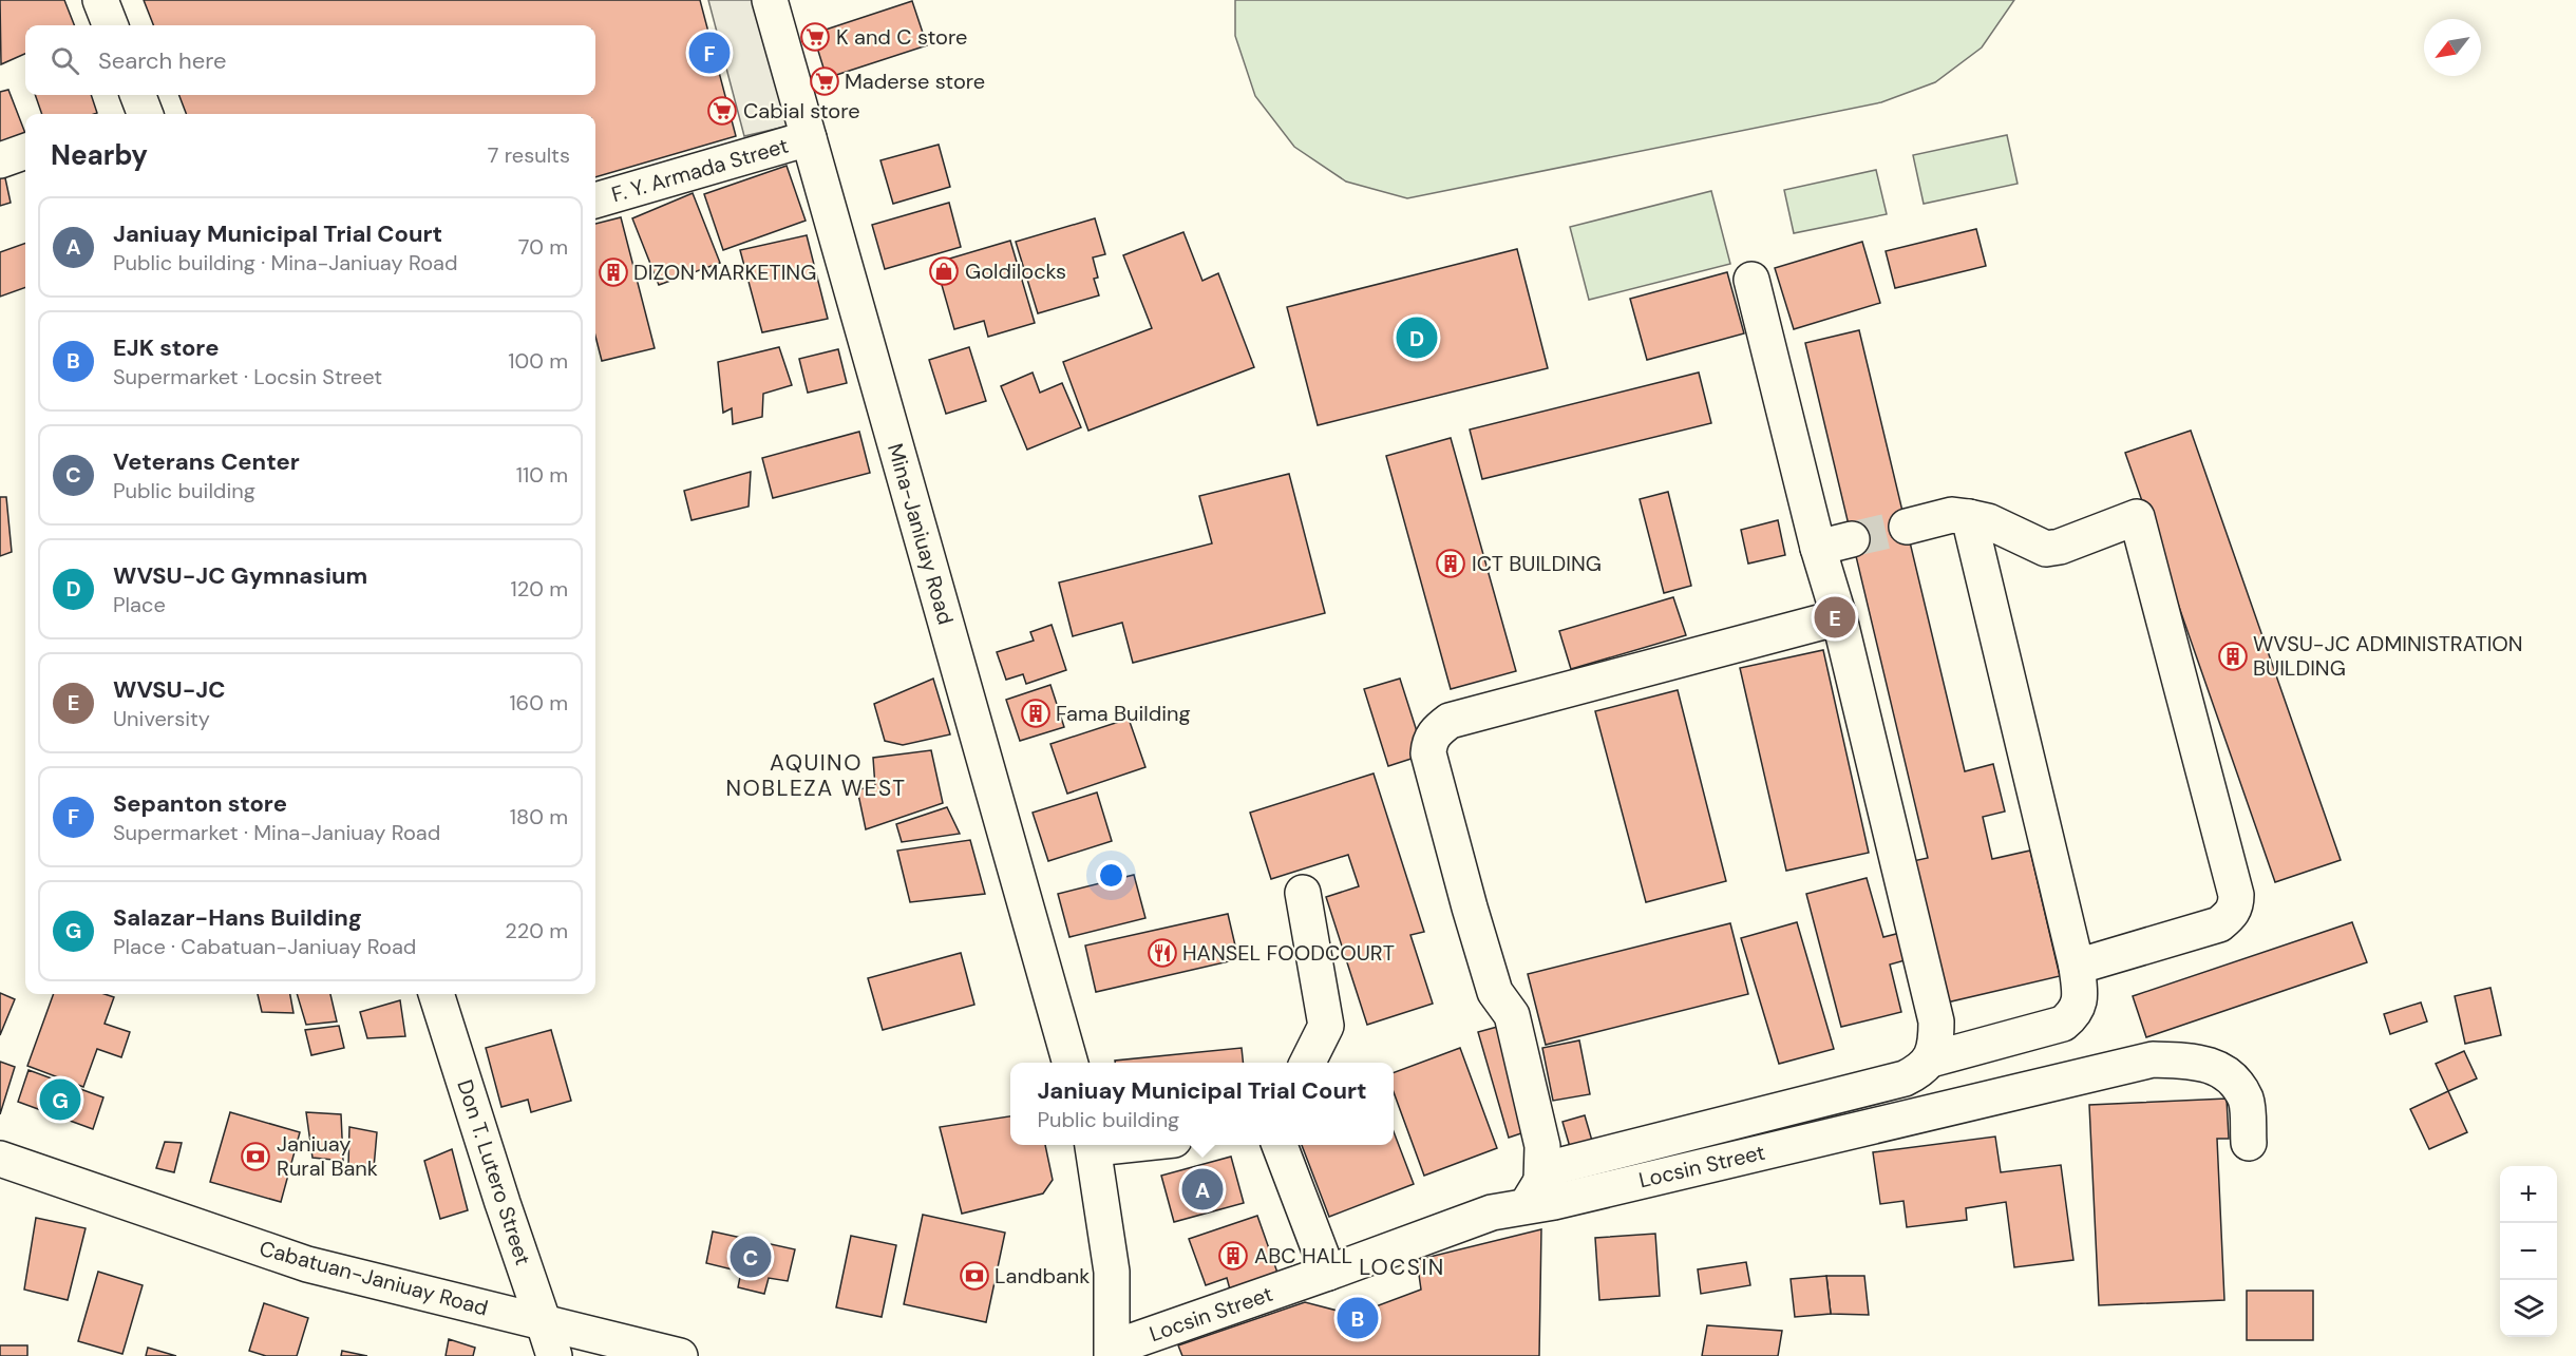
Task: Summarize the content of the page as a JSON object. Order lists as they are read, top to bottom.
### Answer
{
  "streets": {
    "main road": [
      "F. Y. Armada Street",
      "Mina-Janiuay Road",
      "Locsin Street",
      "Don T. Lutero Street",
      "Cabatuan-Janiuay Road"
    ]
  },
  "crossings": [
    ["F. Y. Armada Street", "Mina-Janiuay Road"],
    ["Don T. Lutero Street", "Cabatuan-Janiuay Road"]
  ],
  "districts": ["AQUINO NOBLEZA WEST", "LOCSIN"],
  "places": {
    "supermarket": ["K and C store", "Maderse store", "Cabial store"],
    "shop": ["Goldilocks"],
    "building": [
      "DIZON MARKETING",
      "ICT BUILDING",
      "WVSU-JC ADMINISTRATION BUILDING",
      "Fama Building",
      "ABC HALL"
    ],
    "restaurant": ["HANSEL FOODCOURT"],
    "bank": ["Janiuay Rural Bank", "Landbank"]
  },
  "north": "bottom left",
  "page": {
    "search": "Search here",
    "pins": [
      "F",
      "D",
      "E",
      "G",
      "A",
      "C",
      "B"
    ],
    "heading": ["Nearby", "7 results"],
    "list": [
      {
        "mark": "A",
        "name": "Janiuay Municipal Trial Court",
        "note": "Public building · Mina-Janiuay Road",
        "value": "70 m"
      },
      {
        "mark": "B",
        "name": "EJK store",
        "note": "Supermarket · Locsin Street",
        "value": "100 m"
      },
      {
        "mark": "C",
        "name": "Veterans Center",
        "note": "Public building",
        "value": "110 m"
      },
      {
        "mark": "D",
        "name": "WVSU-JC Gymnasium",
        "note": "Place",
        "value": "120 m"
      },
      {
        "mark": "E",
        "name": "WVSU-JC",
        "note": "University",
        "value": "160 m"
      },
      {
        "mark": "F",
        "name": "Sepanton store",
        "note": "Supermarket · Mina-Janiuay Road",
        "value": "180 m"
      },
      {
        "mark": "G",
        "name": "Salazar-Hans Building",
        "note": "Place · Cabatuan-Janiuay Road",
        "value": "220 m"
      }
    ],
    "popup": ["Janiuay Municipal Trial Court", "Public building"],
    "map_buttons": ["+", "−"]
  }
}
